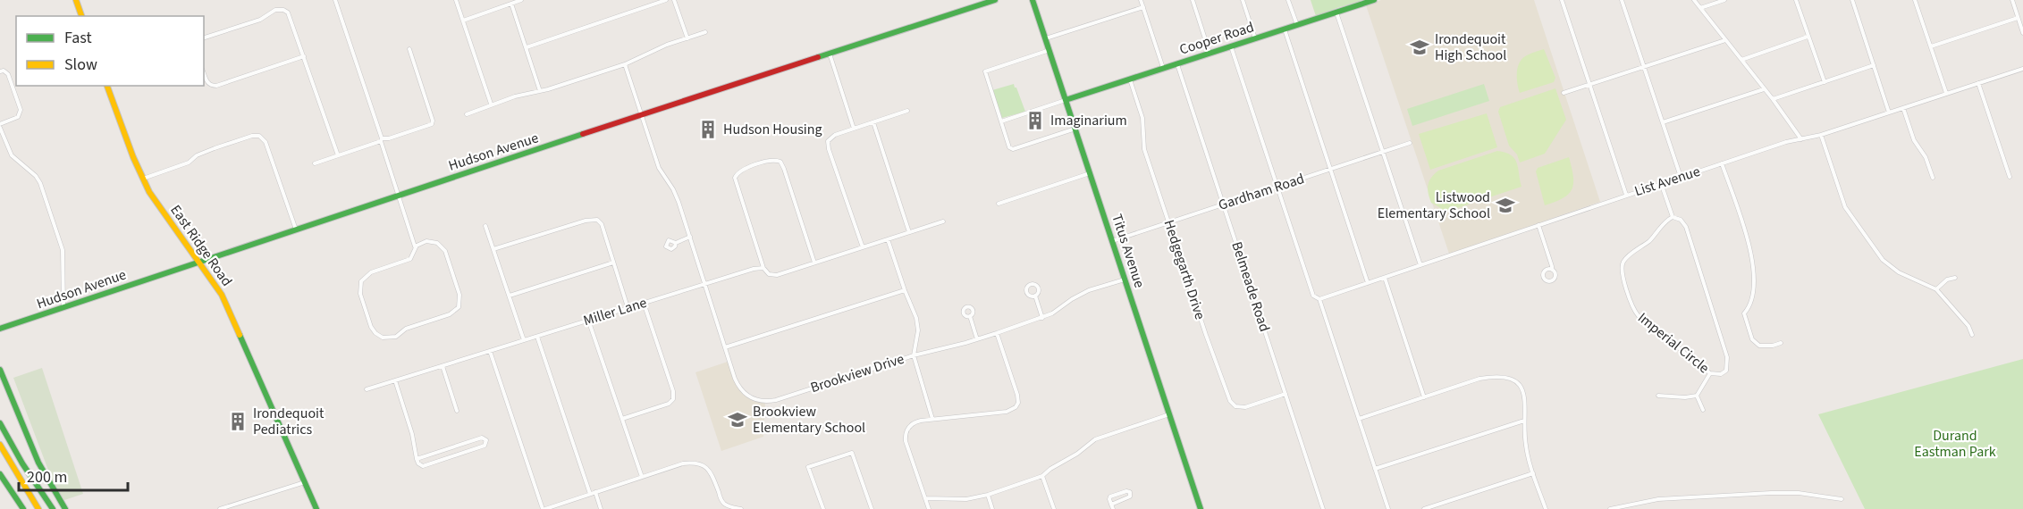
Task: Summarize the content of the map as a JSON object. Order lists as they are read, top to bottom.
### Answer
{
  "streets": {
    "main road": [
      "Cooper Road",
      "Hudson Avenue",
      "East Ridge Road",
      "Titus Avenue"
    ],
    "street": [
      "List Avenue",
      "Gardham Road",
      "Hedgegarth Drive",
      "Belmeade Road",
      "Miller Lane",
      "Imperial Circle",
      "Brookview Drive"
    ]
  },
  "crossings": [
    ["Cooper Road", "Titus Avenue"],
    ["Cooper Road", "Hedgegarth Drive"],
    ["Cooper Road", "Belmeade Road"],
    ["Hudson Avenue", "East Ridge Road"],
    ["Hudson Avenue", "Brookview Drive"],
    ["List Avenue", "Imperial Circle"],
    ["Gardham Road", "Titus Avenue"],
    ["Gardham Road", "Hedgegarth Drive"],
    ["Gardham Road", "Belmeade Road"],
    ["Titus Avenue", "Brookview Drive"],
    ["Hedgegarth Drive", "Belmeade Road"],
    ["Miller Lane", "Brookview Drive"]
  ],
  "parks": ["Durand Eastman Park"],
  "places": {
    "school or university": ["Irondequoit High School", "Listwood Elementary School", "Brookview Elementary School"],
    "building": ["Imaginarium", "Hudson Housing", "Irondequoit Pediatrics"]
  },
  "legend": ["Fast", "Slow"],
  "scale_bar": "200 m"
}
